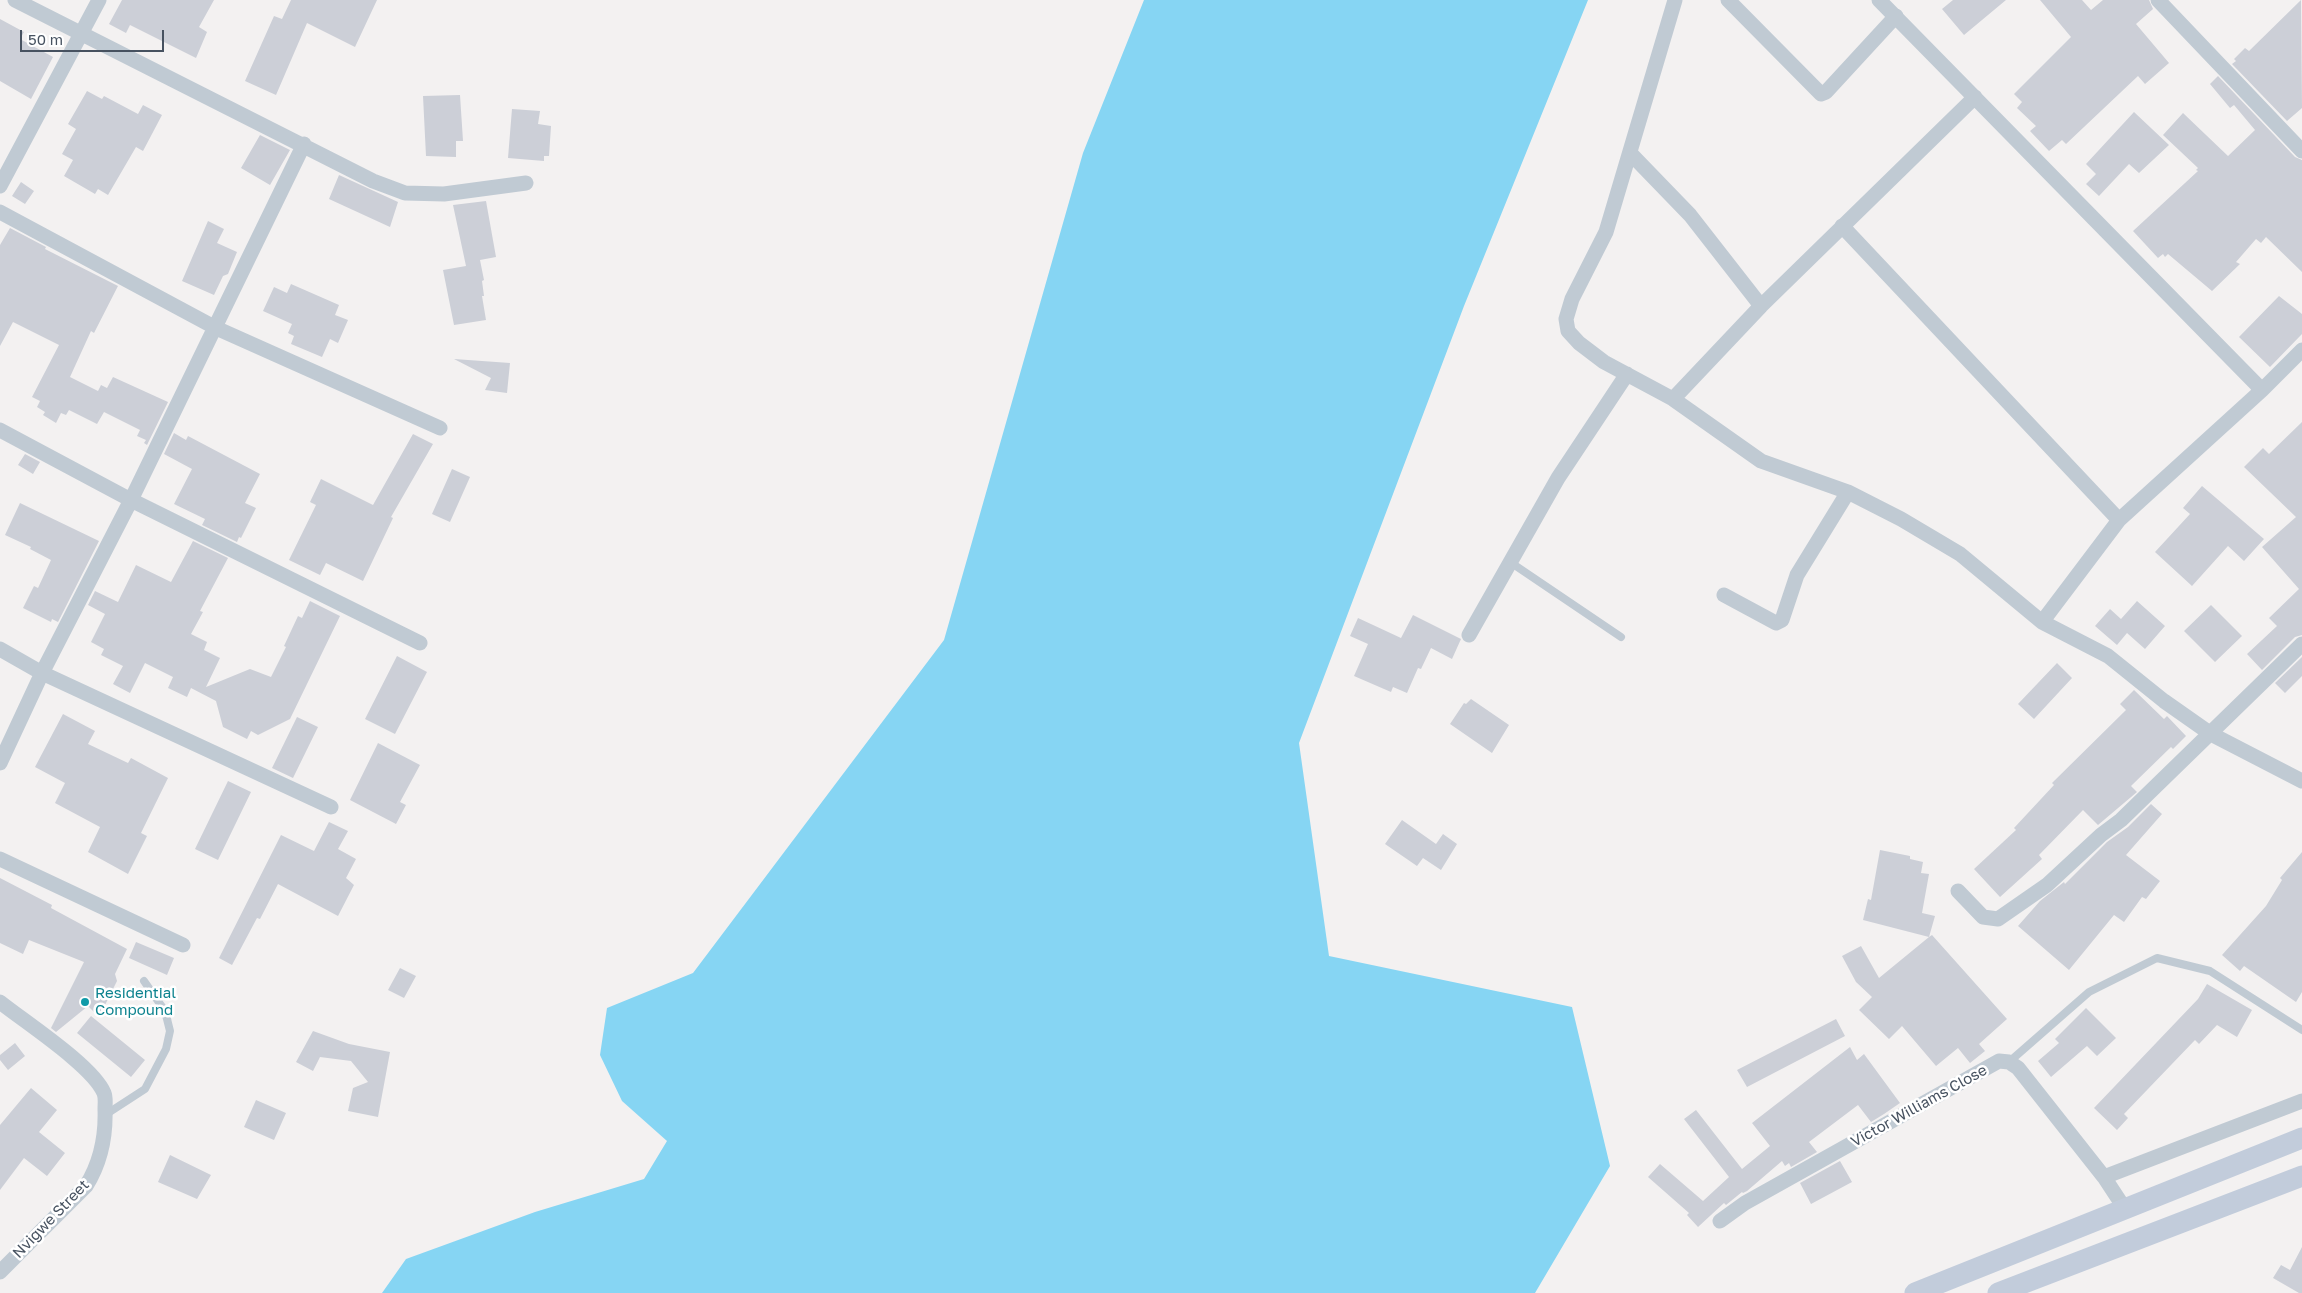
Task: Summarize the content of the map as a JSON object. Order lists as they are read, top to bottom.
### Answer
{
  "streets": {
    "street": ["Victor Williams Close", "Nvigwe Street"]
  },
  "places": ["Residential Compound"],
  "scale_bar": "50 m"
}
